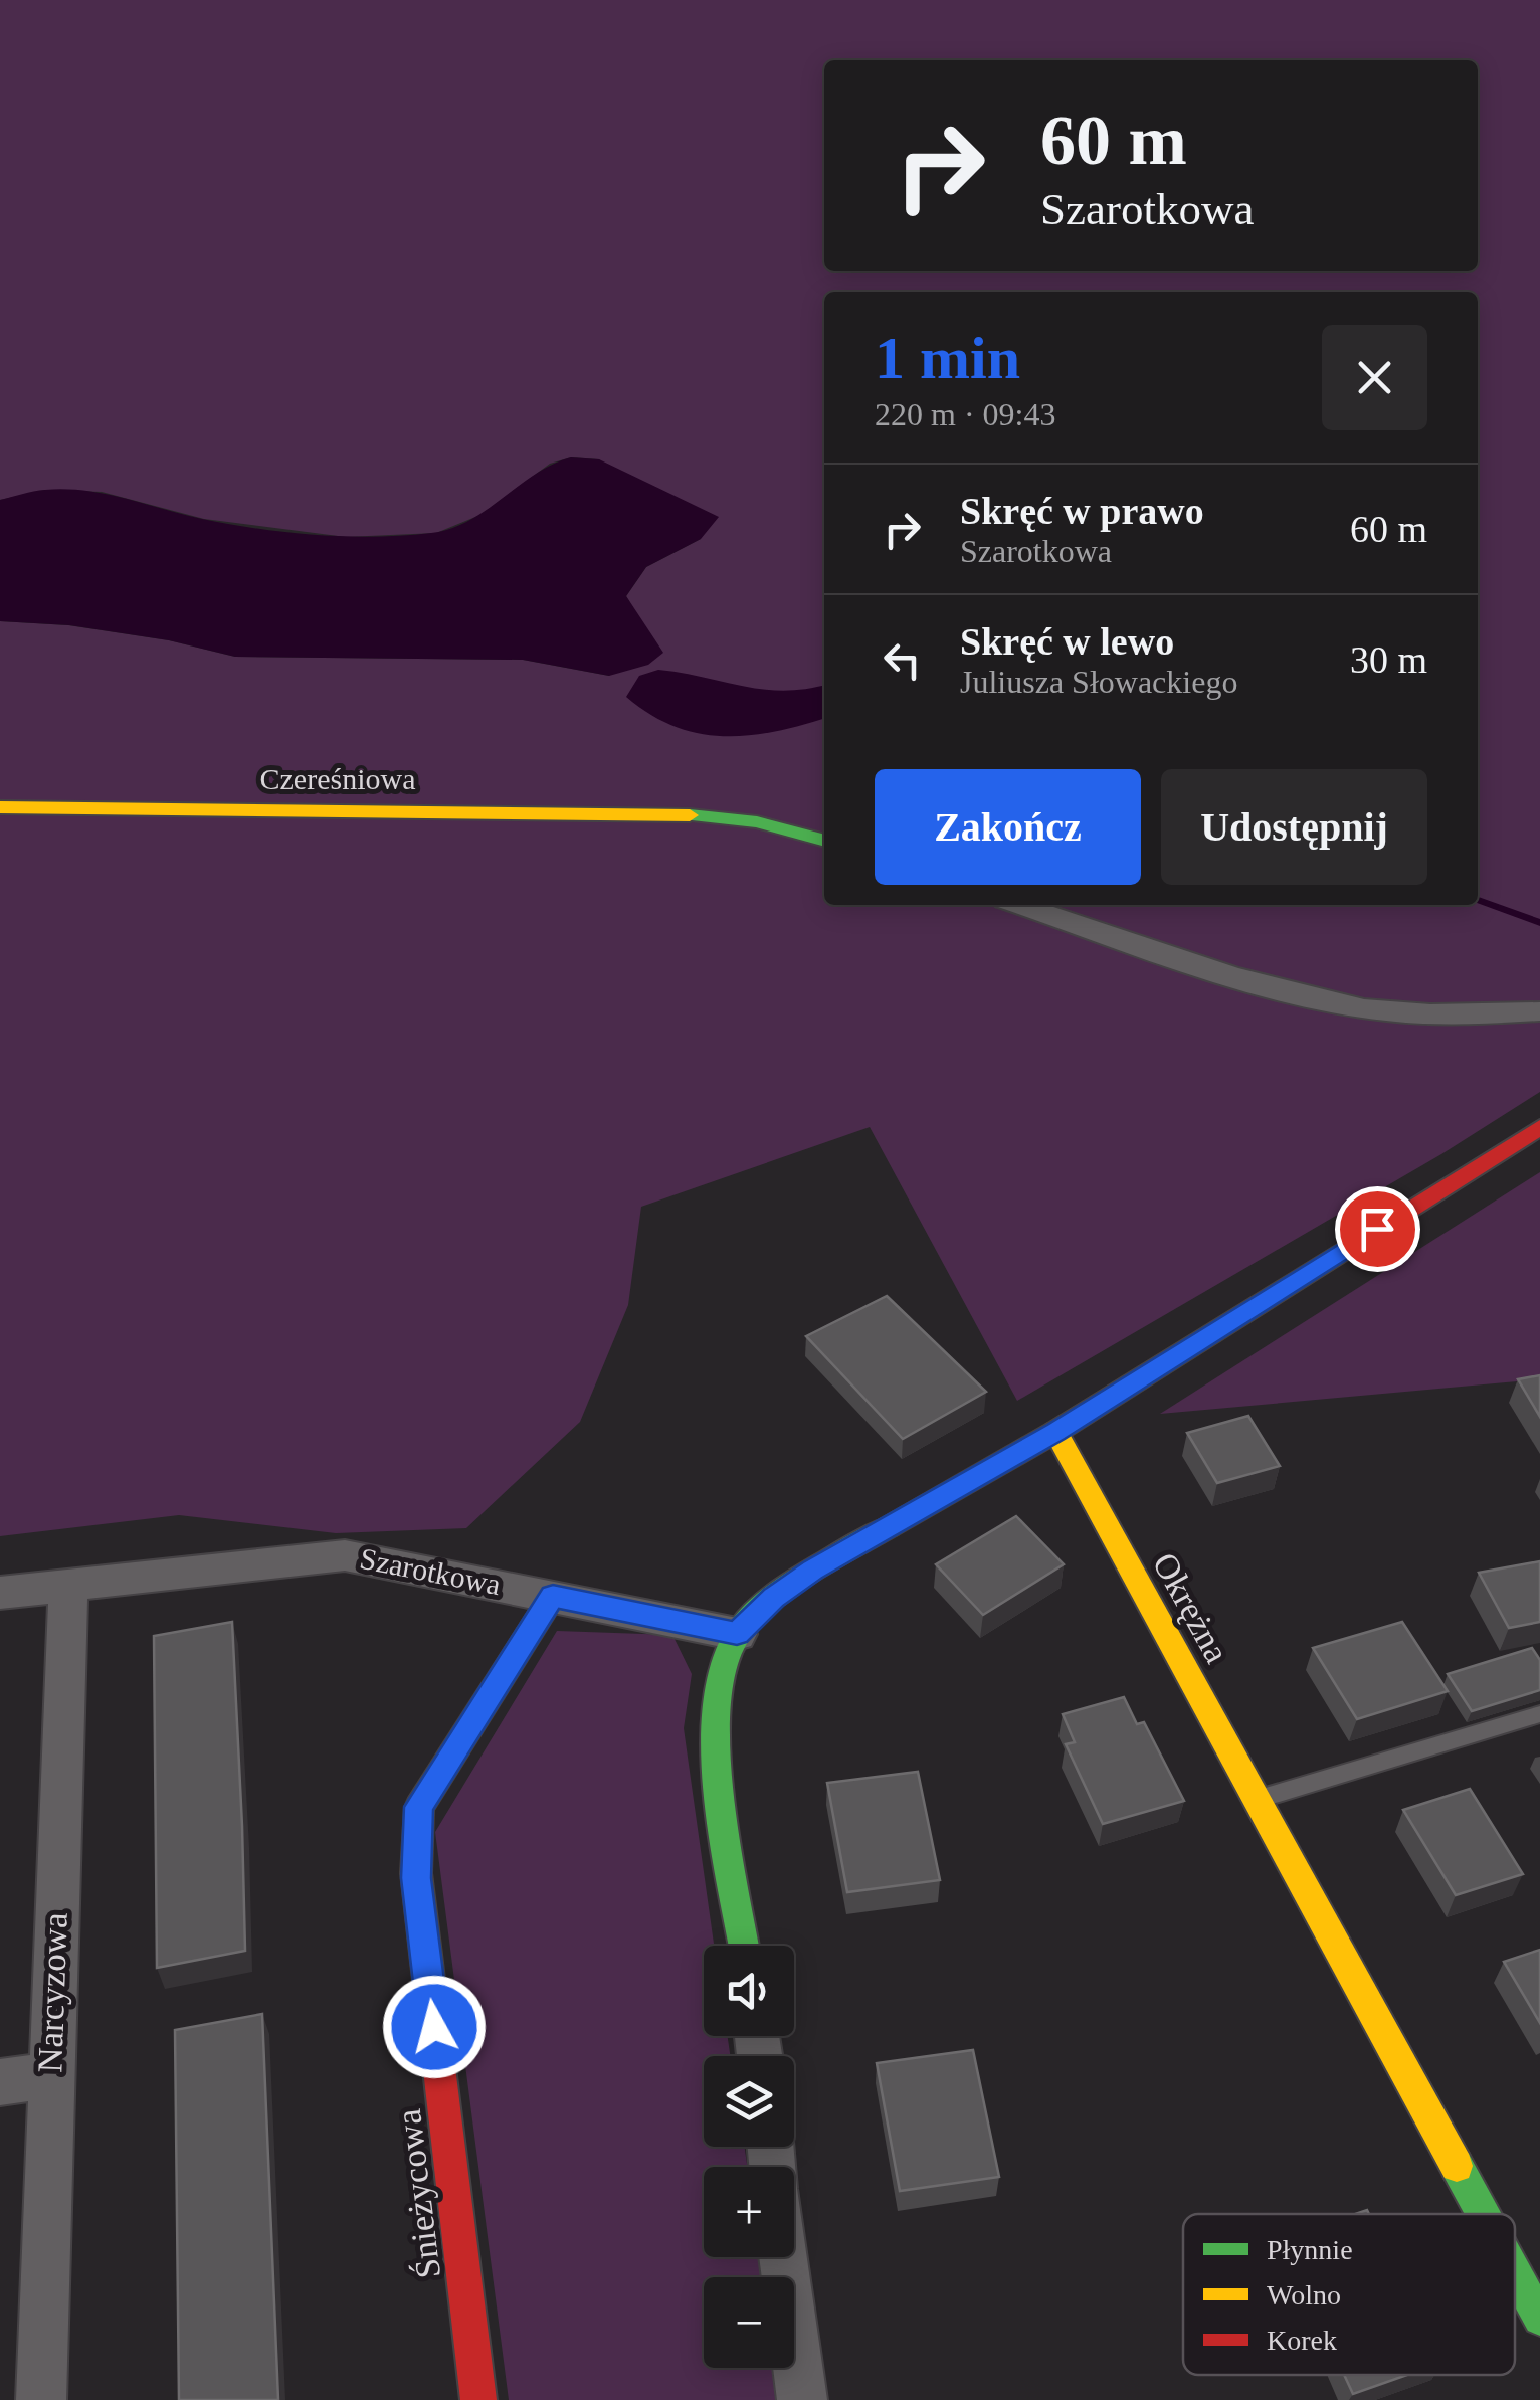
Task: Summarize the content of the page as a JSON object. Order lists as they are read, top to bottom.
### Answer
{
  "streets": {
    "street": [
      "Czereśniowa",
      "Szarotkowa",
      "Okrężna",
      "Narcyzowa",
      "Śnieżycowa"
    ]
  },
  "crossings": [
    ["Szarotkowa", "Narcyzowa"],
    ["Szarotkowa", "Śnieżycowa"]
  ],
  "legend": ["Płynnie", "Wolno", "Korek"],
  "page": {
    "turn": ["60 m", "Szarotkowa"],
    "heading": ["1 min", "220 m · 09:43"],
    "list": [
      {
        "name": "Skręć w prawo",
        "note": "Szarotkowa",
        "value": "60 m"
      },
      {
        "name": "Skręć w lewo",
        "note": "Juliusza Słowackiego",
        "value": "30 m"
      }
    ],
    "buttons": ["Zakończ", "Udostępnij"],
    "map_buttons": ["+", "−"]
  }
}
